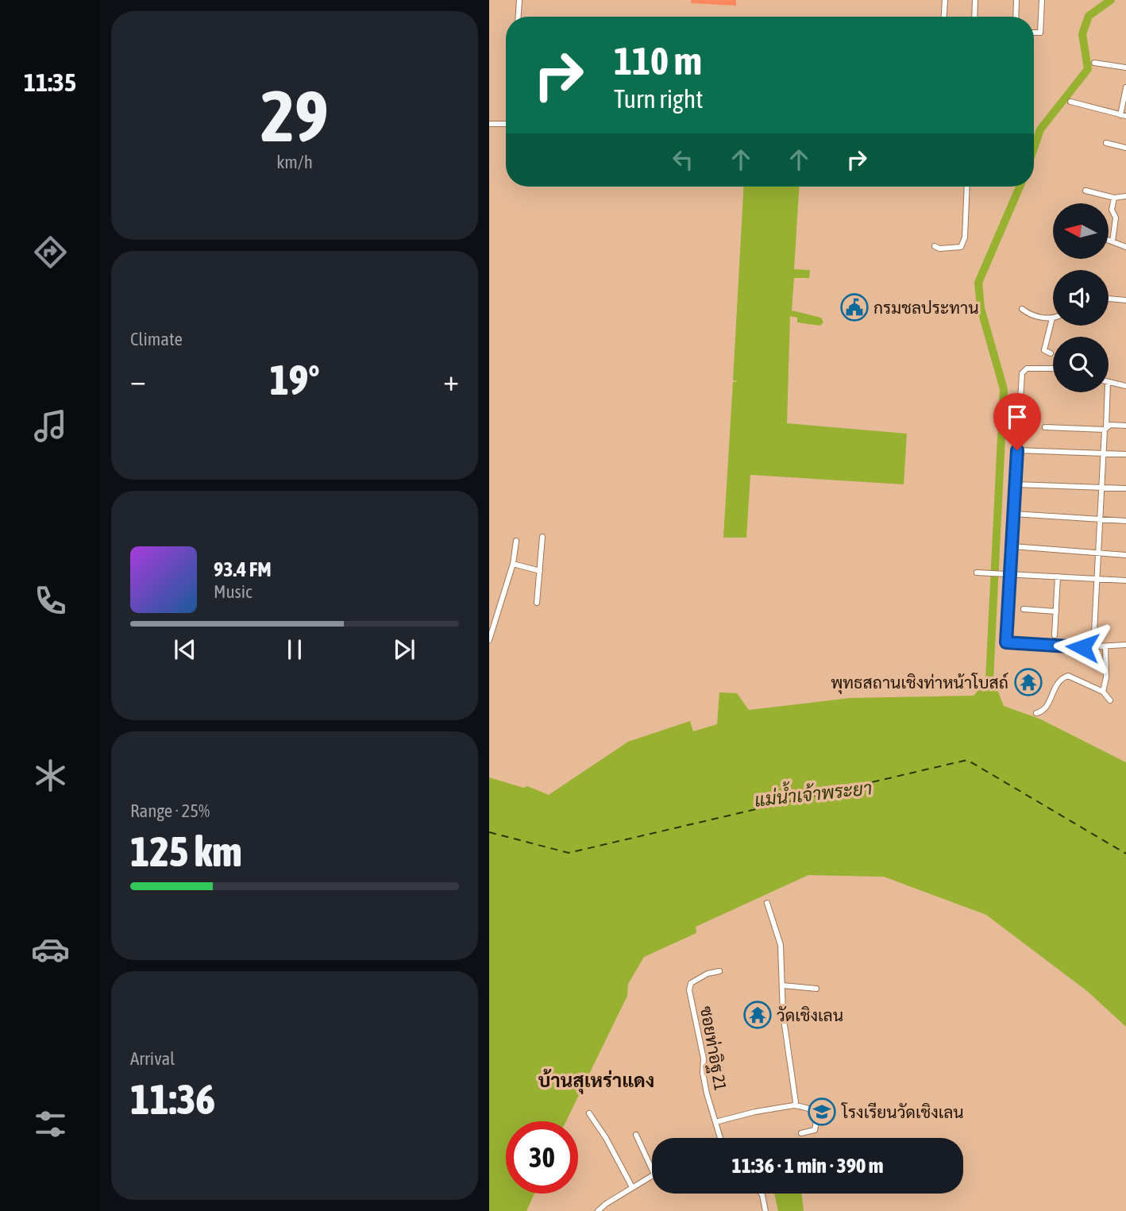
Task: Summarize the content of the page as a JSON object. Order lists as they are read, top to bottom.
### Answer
{
  "streets": {
    "street": ["ซอยท่าอิฐ 21"]
  },
  "districts": ["บ้านสุเหร่าแดง"],
  "water": ["แม่น้ำเจ้าพระยา"],
  "places": {
    "public building": ["กรมชลประทาน"],
    "temple": ["พุทธสถานเชิงท่าหน้าโบสถ์", "วัดเชิงเลน"],
    "school or university": ["โรงเรียนวัดเชิงเลน"]
  },
  "north": "left",
  "page": {
    "tabs": "11:35",
    "tile": [
      ["29", "km/h"],
      "Climate",
      ["Range · 25%", "125 km"],
      ["Arrival", "11:36"]
    ],
    "turn": ["110 m", "Turn right"],
    "heat": ["−", "19°", "+"],
    "song": ["93.4 FM", "Music"],
    "limit": "30",
    "trip": "11:36 · 1 min · 390 m"
  }
}
